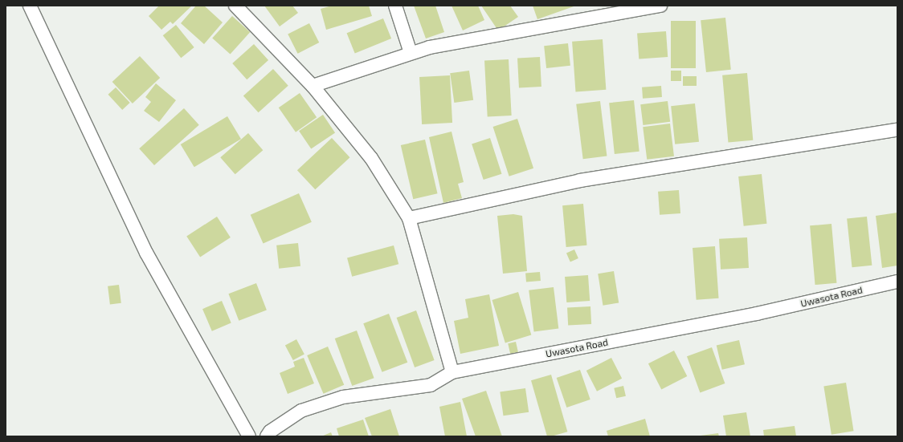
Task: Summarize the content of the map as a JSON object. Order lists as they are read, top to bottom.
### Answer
{
  "streets": {
    "street": ["Uwasota Road"]
  }
}
